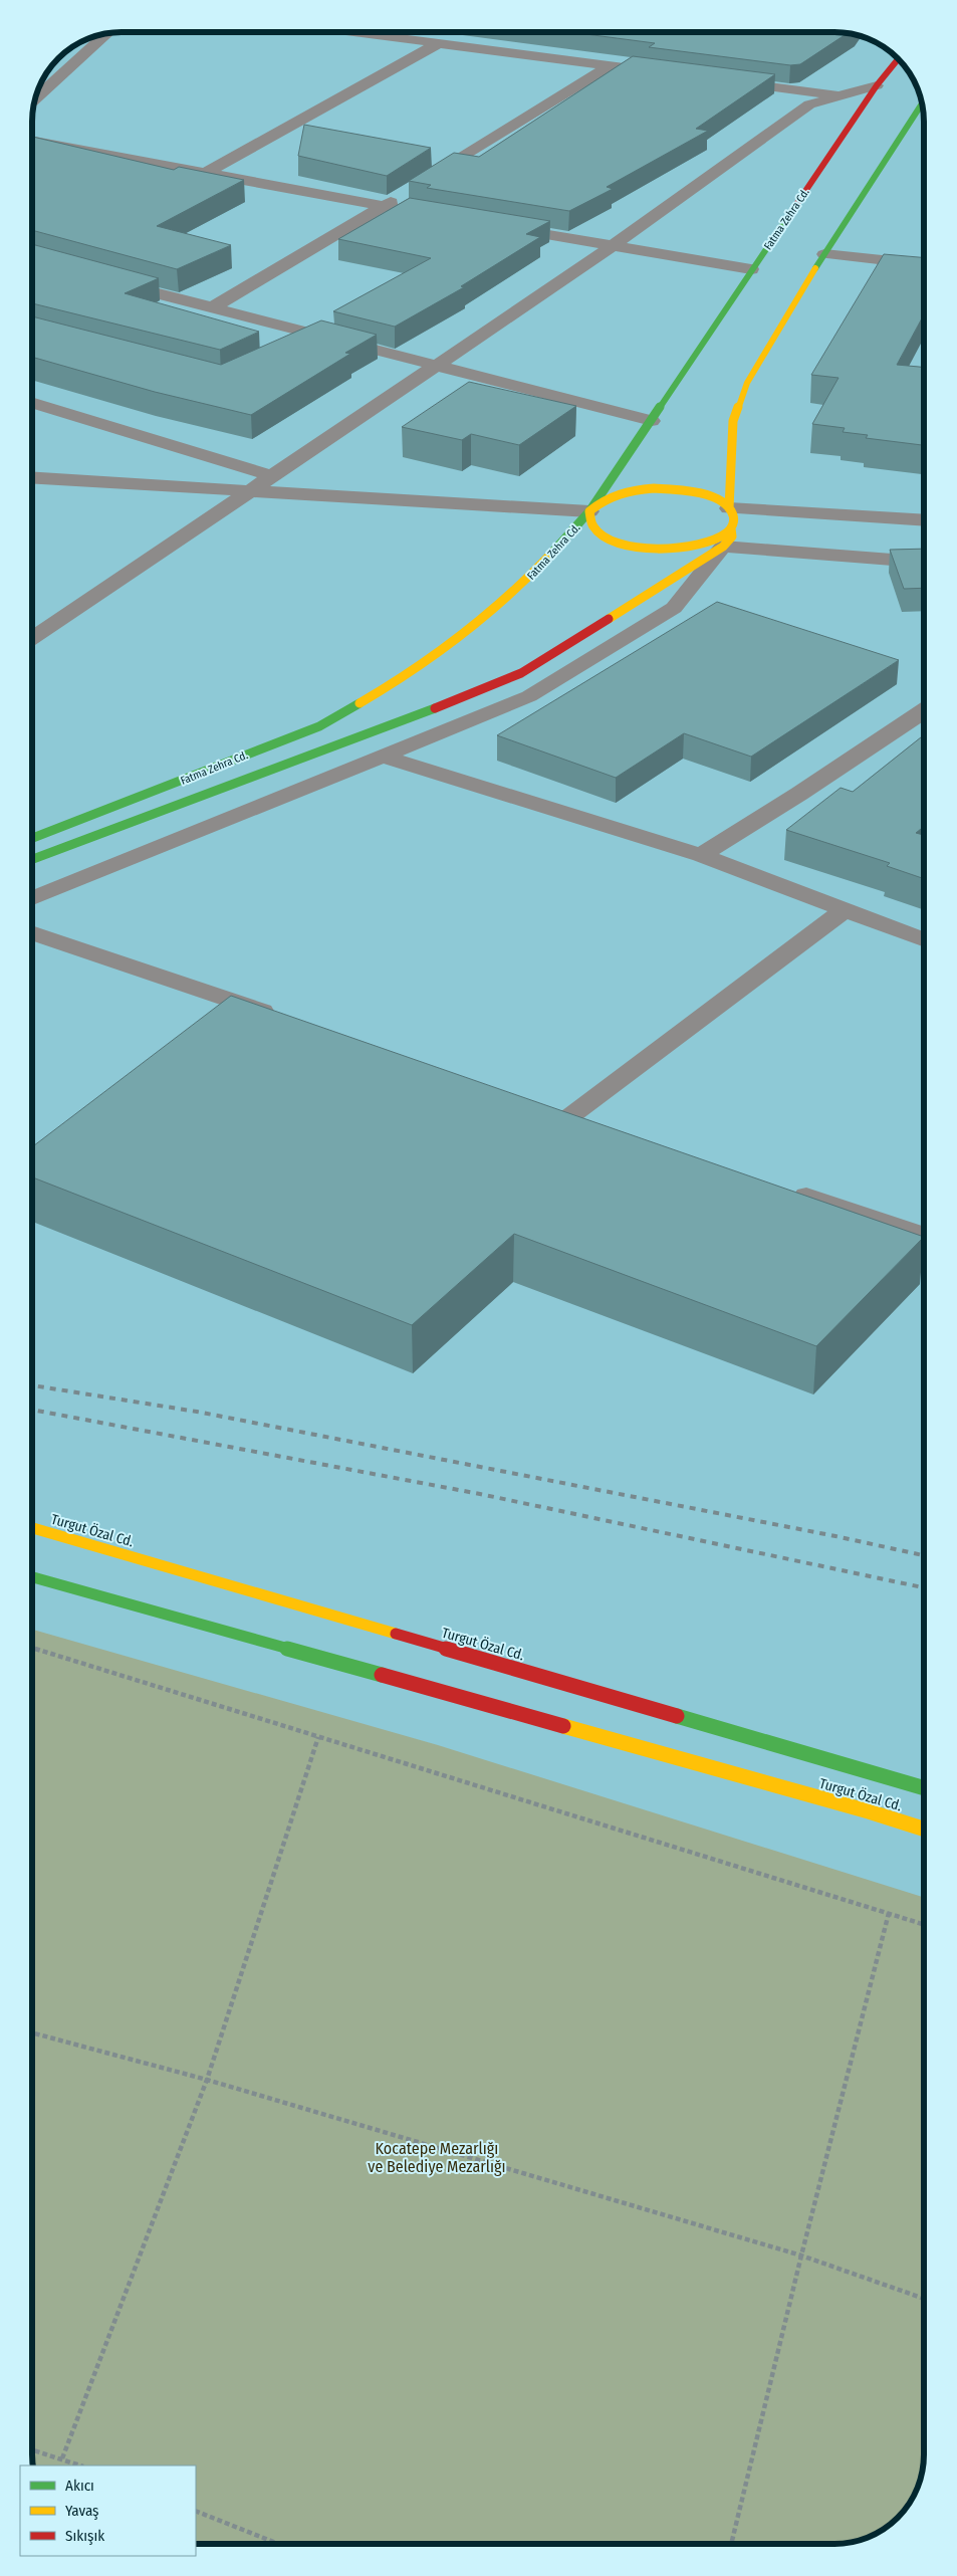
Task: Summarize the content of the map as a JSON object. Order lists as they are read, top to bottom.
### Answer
{
  "streets": {
    "main road": ["Fatma Zehra Cd.", "Turgut Özal Cd."]
  },
  "parks": ["Kocatepe Mezarlığı ve Belediye Mezarlığı"],
  "legend": ["Akıcı", "Yavaş", "Sıkışık"]
}
